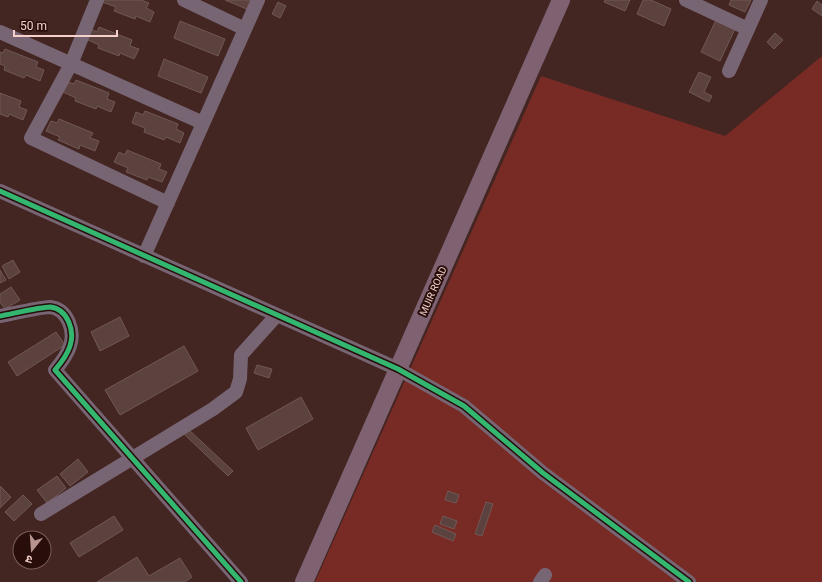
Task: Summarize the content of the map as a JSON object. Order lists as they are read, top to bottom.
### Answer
{
  "streets": {
    "main road": ["MUIR ROAD"]
  },
  "scale_bar": "50 m",
  "north": "bottom"
}
